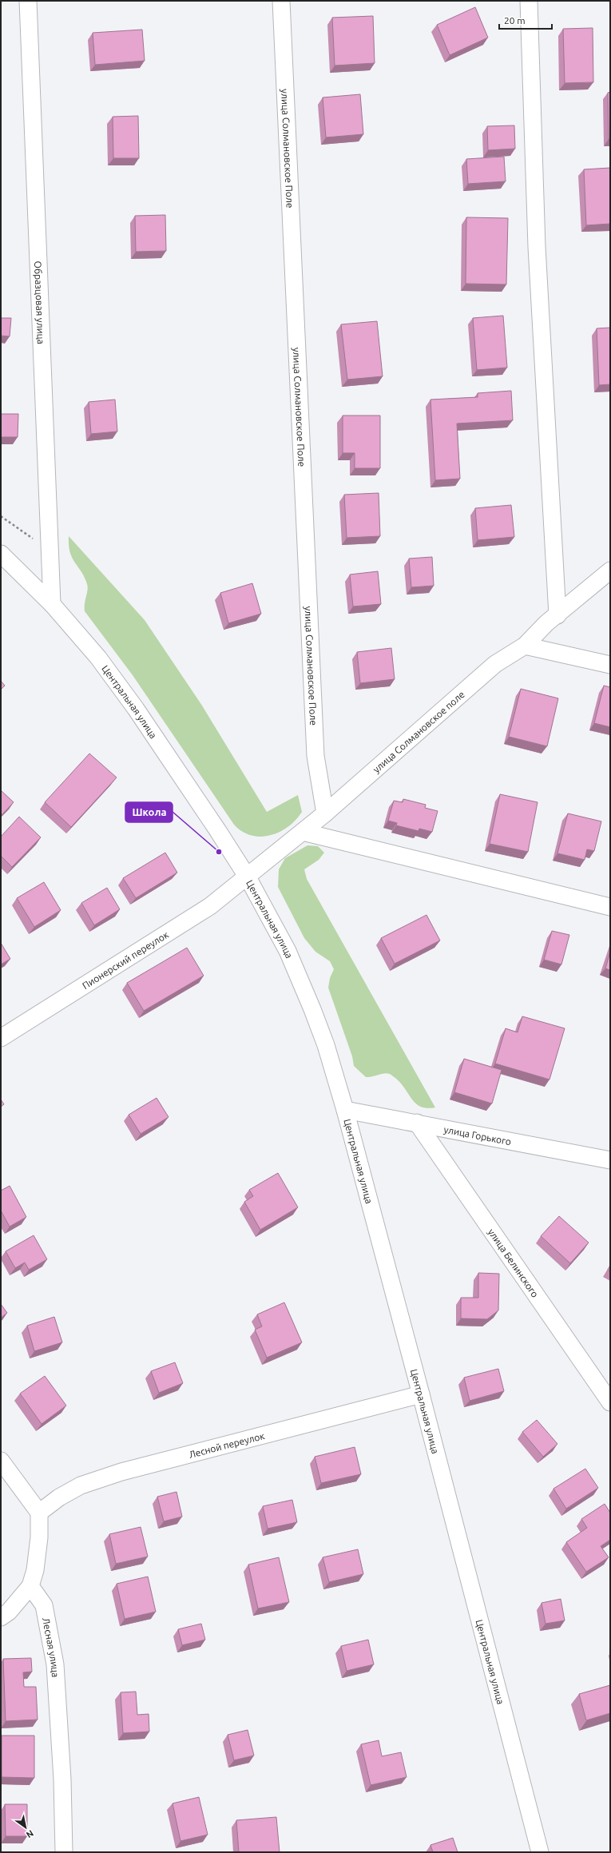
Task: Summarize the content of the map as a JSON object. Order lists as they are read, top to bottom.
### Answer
{
  "streets": {
    "street": [
      "улица Солмановское Поле",
      "Образцовая улица",
      "Центральная улица",
      "улица Солмановское поле",
      "Пионерский переулок",
      "улица Горького",
      "улица Белинского",
      "Лесной переулок",
      "Лесная улица"
    ]
  },
  "crossings": [
    ["улица Солмановское Поле", "улица Солмановское поле"],
    ["Образцовая улица", "Центральная улица"],
    ["Центральная улица", "улица Солмановское поле"],
    ["Центральная улица", "Пионерский переулок"],
    ["Центральная улица", "улица Горького"],
    ["Центральная улица", "Лесной переулок"],
    ["улица Солмановское поле", "Пионерский переулок"],
    ["улица Горького", "улица Белинского"]
  ],
  "places": ["Школа"],
  "scale_bar": "20 m",
  "north": "bottom right"
}
